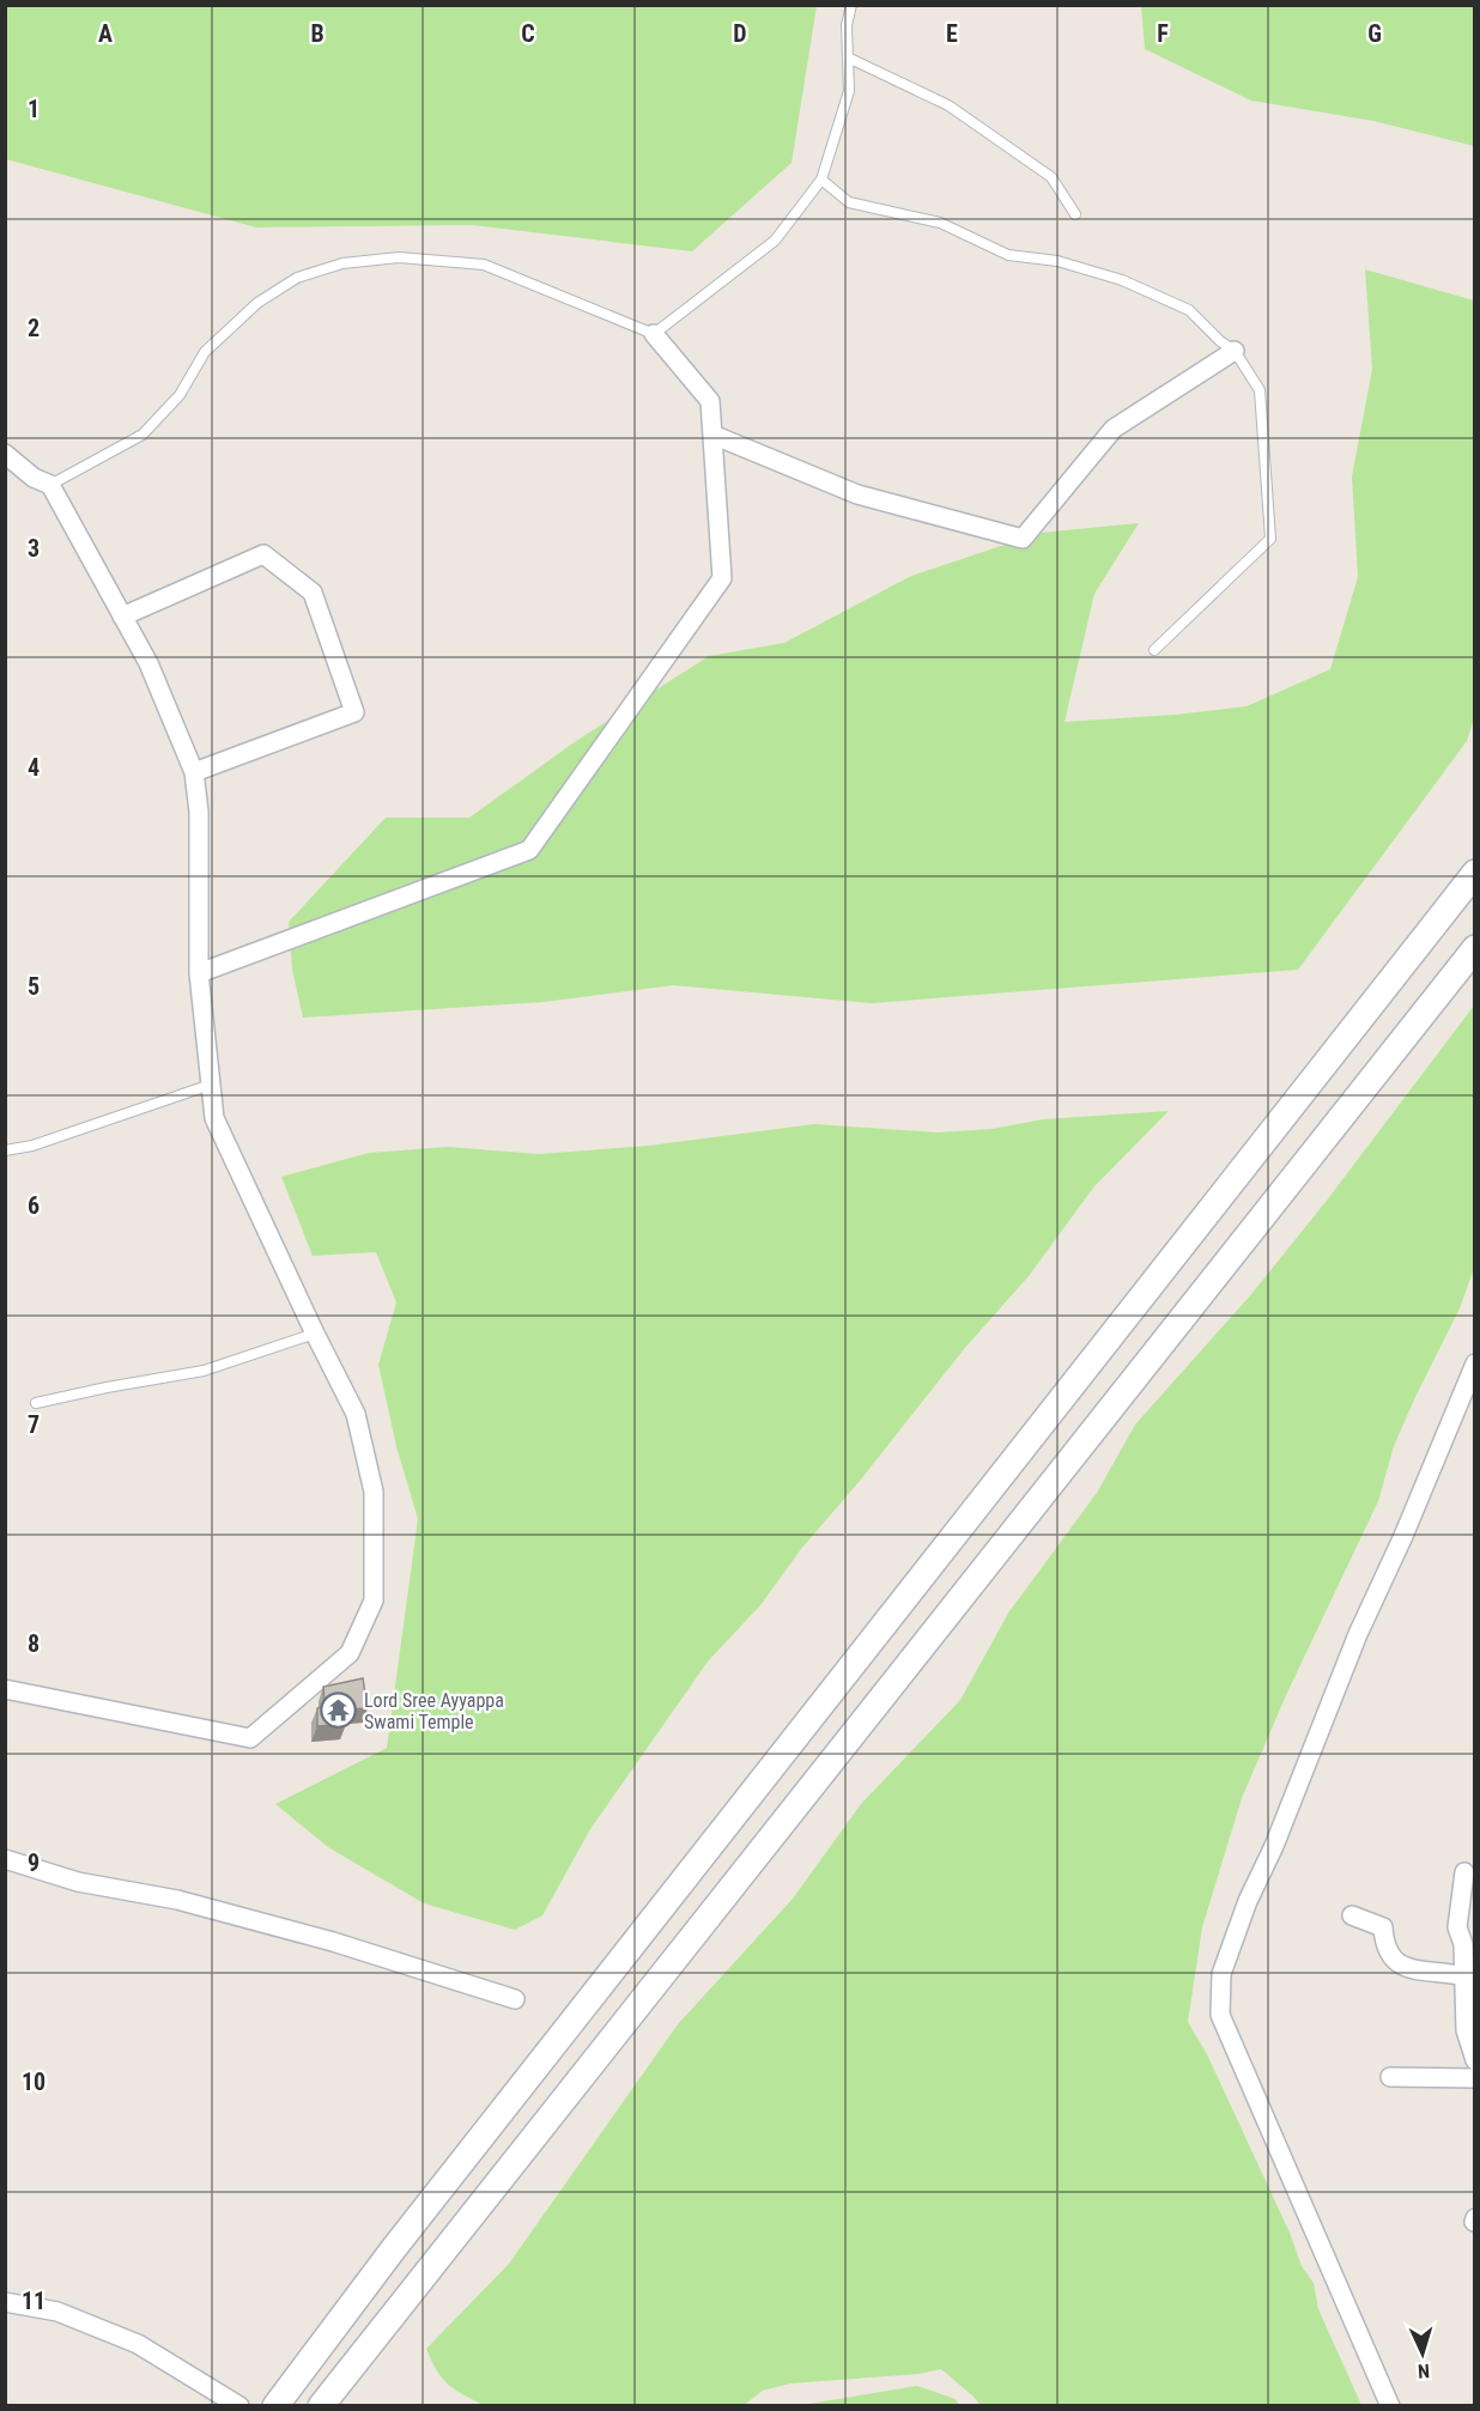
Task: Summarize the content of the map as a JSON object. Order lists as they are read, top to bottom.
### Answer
{
  "places": {
    "temple": ["Lord Sree Ayyappa Swami Temple"]
  },
  "north": "bottom",
  "grid": {
    "columns": [
      "A",
      "B",
      "C",
      "D",
      "E",
      "F",
      "G"
    ],
    "rows": [
      "1",
      "2",
      "3",
      "4",
      "5",
      "6",
      "7",
      "8",
      "9",
      "10",
      "11"
    ]
  }
}
